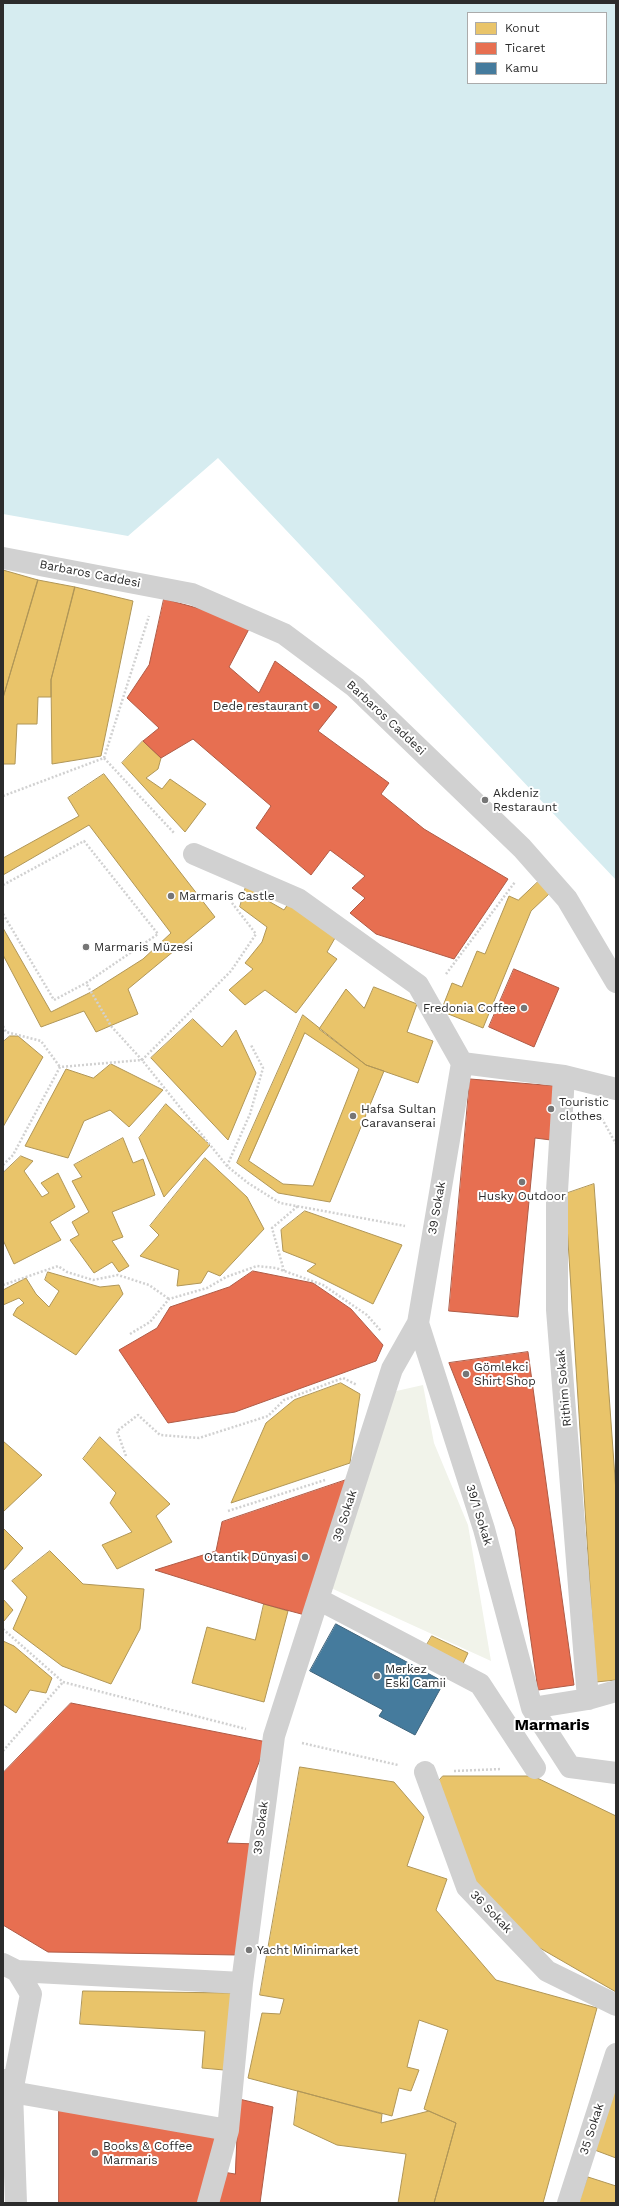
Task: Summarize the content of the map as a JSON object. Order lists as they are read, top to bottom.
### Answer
{
  "streets": {
    "street": [
      "Barbaros Caddesi",
      "39 Sokak",
      "Rithim Sokak",
      "39/1 Sokak",
      "36 Sokak",
      "35 Sokak"
    ]
  },
  "crossings": [
    ["39 Sokak", "39/1 Sokak"]
  ],
  "districts": ["Marmaris"],
  "places": [
    "Dede restaurant",
    "Akdeniz Restaraunt",
    "Marmaris Castle",
    "Marmaris Müzesi",
    "Fredonia Coffee",
    "Touristic clothes",
    "Hafsa Sultan Caravanserai",
    "Husky Outdoor",
    "Gömlekci Shirt Shop",
    "Otantik Dünyasi",
    "Merkez Eski Camii",
    "Yacht Minimarket",
    "Books & Coffee Marmaris"
  ],
  "legend": ["Konut", "Ticaret", "Kamu"]
}
